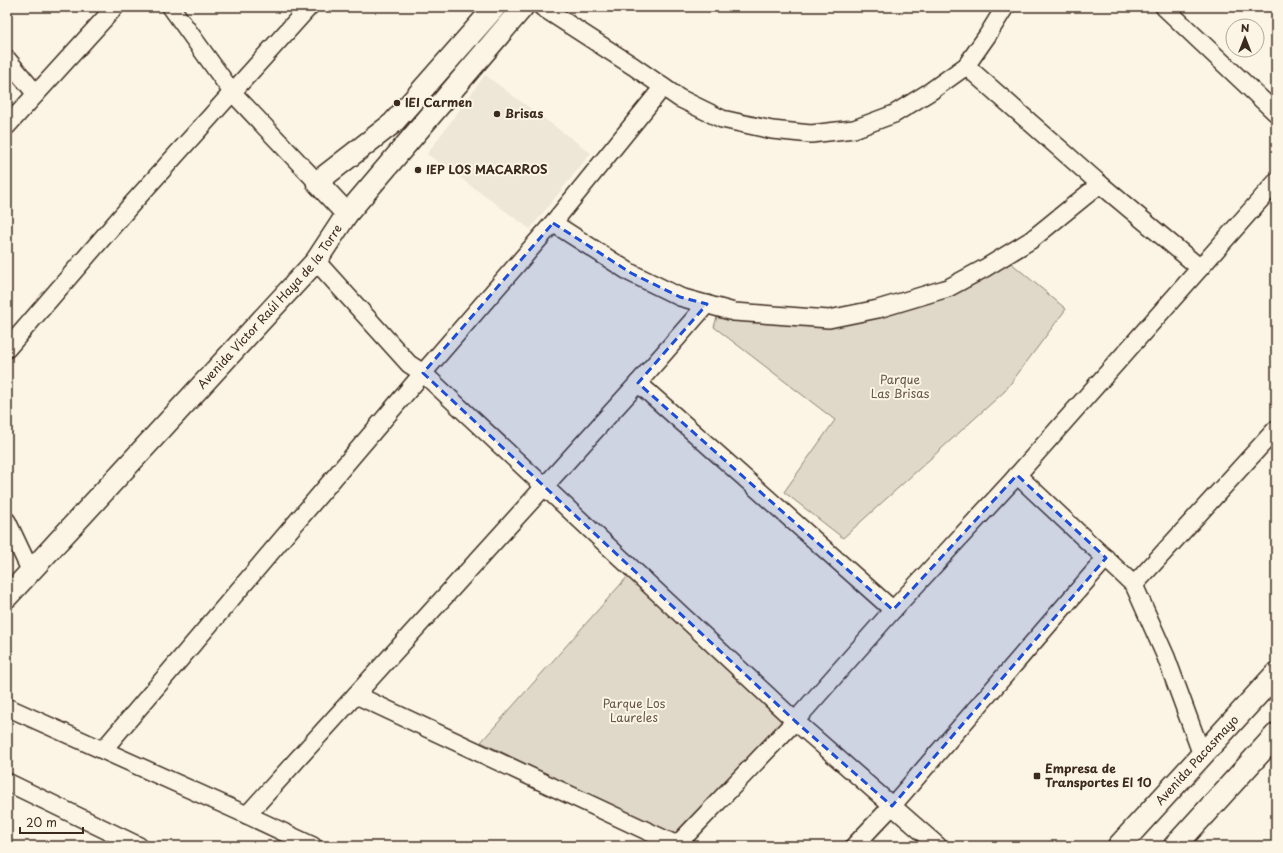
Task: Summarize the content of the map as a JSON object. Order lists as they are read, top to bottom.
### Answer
{
  "streets": {
    "main road": ["Avenida Pacasmayo"],
    "street": ["Avenida Víctor Raúl Haya de la Torre"]
  },
  "parks": ["Parque Las Brisas", "Parque Los Laureles"],
  "places": {
    "other": ["IEI Carmen", "Brisas", "IEP LOS MACARROS"],
    "transit": ["Empresa de Transportes El 10"]
  },
  "scale_bar": "20 m",
  "north": "top"
}
